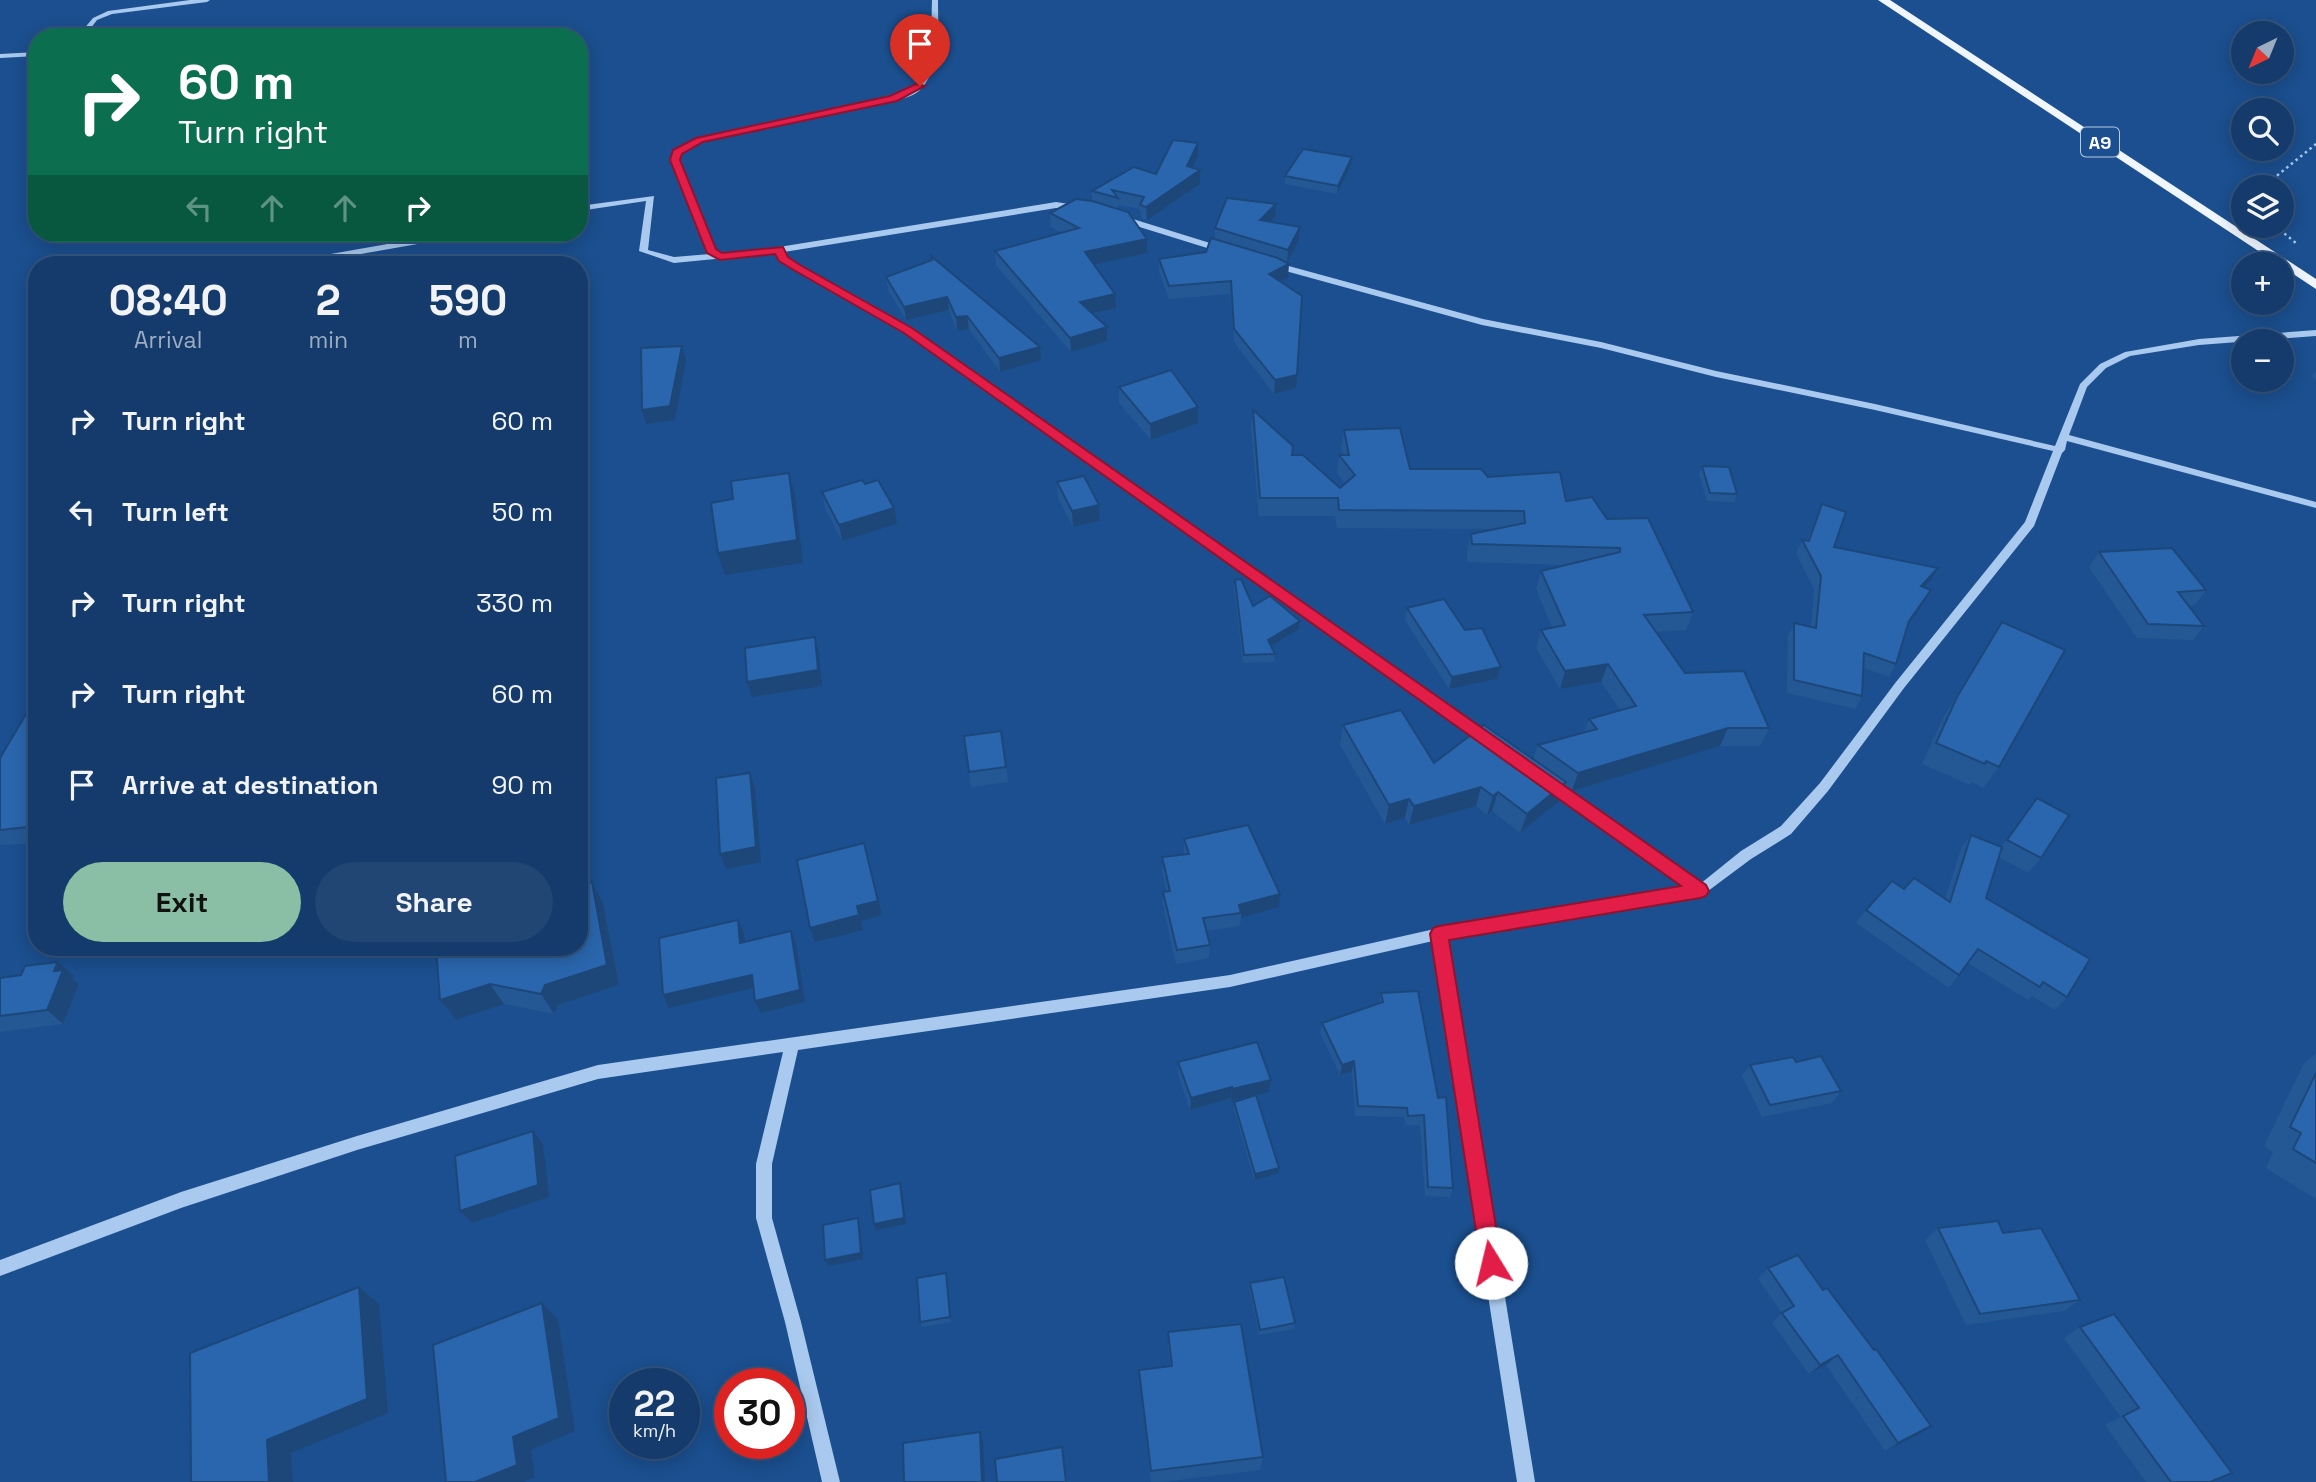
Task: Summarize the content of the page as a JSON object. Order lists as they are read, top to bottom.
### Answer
{
  "streets": {
    "main road": ["A9"]
  },
  "north": "bottom left",
  "page": {
    "map_buttons": ["+", "−"],
    "turn": ["60 m", "Turn right"],
    "eta": [
      "08:40",
      "Arrival",
      "2",
      "min",
      "590",
      "m"
    ],
    "list": [
      {
        "name": "Turn right",
        "value": "60 m"
      },
      {
        "name": "Turn left",
        "value": "50 m"
      },
      {
        "name": "Turn right",
        "value": "330 m"
      },
      {
        "name": "Turn right",
        "value": "60 m"
      },
      {
        "name": "Arrive at destination",
        "value": "90 m"
      }
    ],
    "buttons": ["Exit", "Share"],
    "speed": "22 km/h",
    "limit": "30"
  }
}
